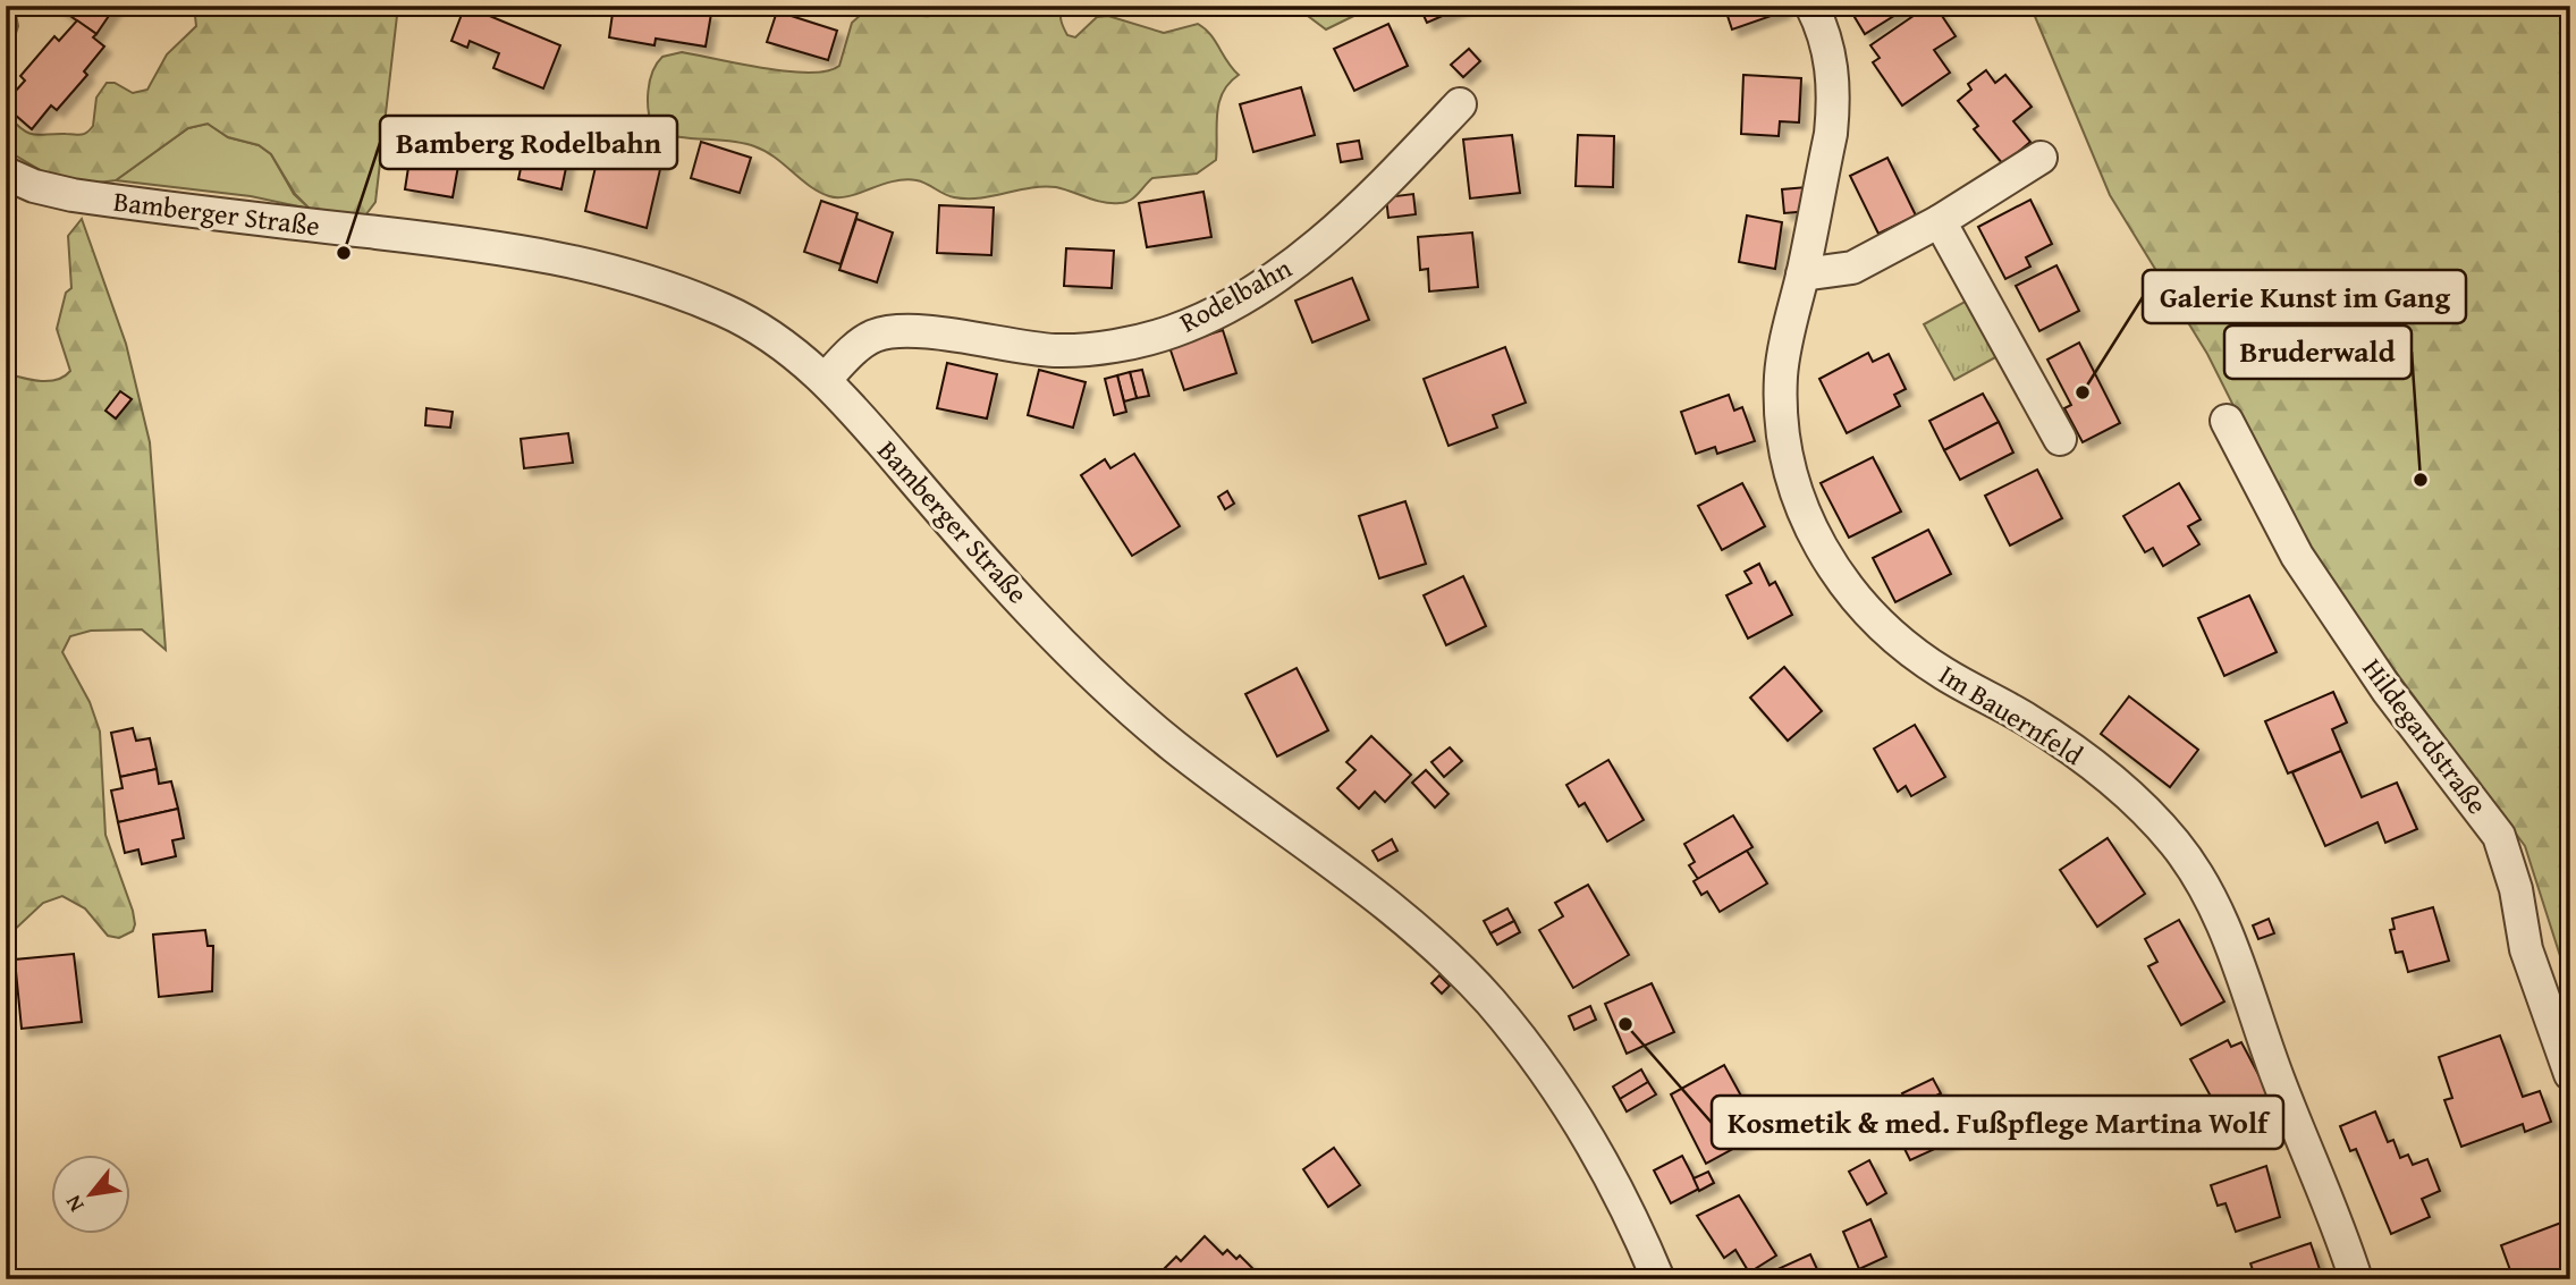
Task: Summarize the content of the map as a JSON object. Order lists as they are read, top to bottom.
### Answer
{
  "streets": {
    "street": [
      "Bamberger Straße",
      "Rodelbahn",
      "Im Bauernfeld",
      "Hildegardstraße"
    ]
  },
  "crossings": [
    ["Bamberger Straße", "Rodelbahn"]
  ],
  "places": [
    "Bamberg Rodelbahn",
    "Galerie Kunst im Gang",
    "Bruderwald",
    "Kosmetik & med. Fußpflege Martina Wolf"
  ],
  "north": "bottom left"
}
